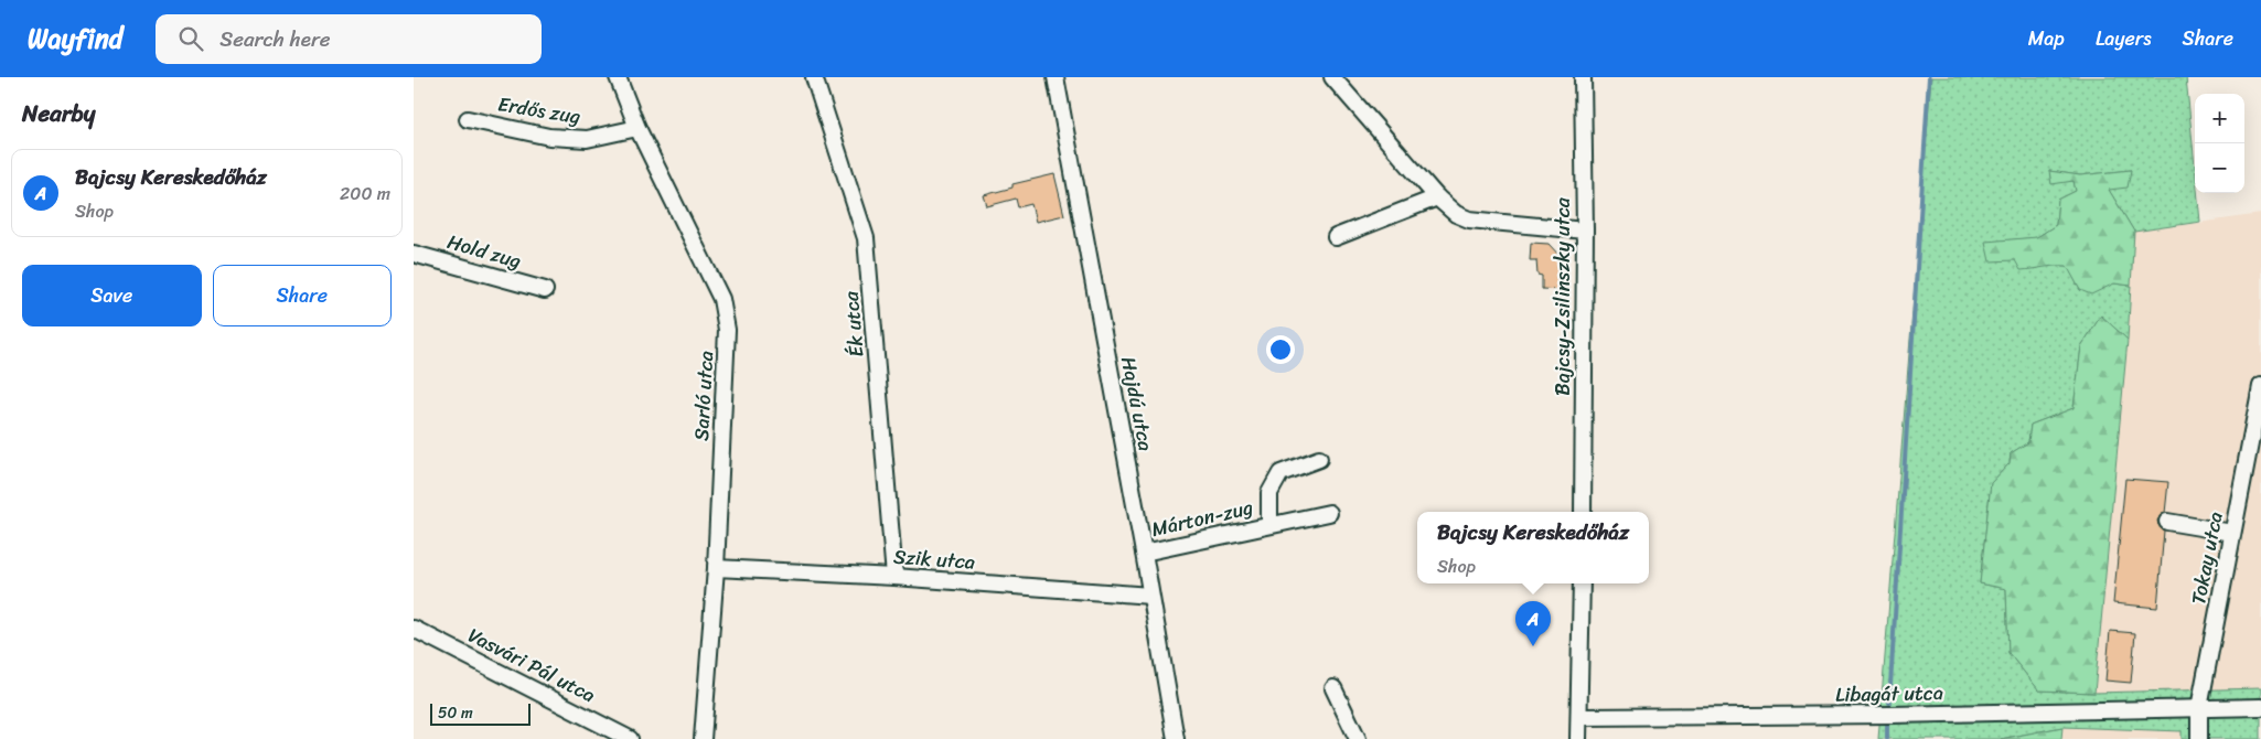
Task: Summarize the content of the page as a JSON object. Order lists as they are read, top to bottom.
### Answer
{
  "streets": {
    "street": [
      "Erdős zug",
      "Hold zug",
      "Bajcsy-Zsilinszky utca",
      "Ék utca",
      "Sarló utca",
      "Hajdú utca",
      "Márton-zug",
      "Tokay utca",
      "Szik utca",
      "Vasvári Pál utca",
      "Libagát utca"
    ]
  },
  "crossings": [
    ["Erdős zug", "Sarló utca"],
    ["Ék utca", "Szik utca"],
    ["Sarló utca", "Szik utca"],
    ["Hajdú utca", "Márton-zug"],
    ["Hajdú utca", "Szik utca"],
    ["Tokay utca", "Libagát utca"]
  ],
  "scale_bar": "50 m",
  "page": {
    "header": "Wayfind",
    "search": "Search here",
    "nav": ["Map", "Layers", "Share"],
    "heading": "Nearby",
    "map_buttons": ["+", "−"],
    "list": [
      {
        "mark": "A",
        "name": "Bajcsy Kereskedőház",
        "note": "Shop",
        "value": "200 m"
      }
    ],
    "buttons": ["Save", "Share"],
    "popup": ["Bajcsy Kereskedőház", "Shop"],
    "pins": "A",
    "scale": "50 m"
  }
}
